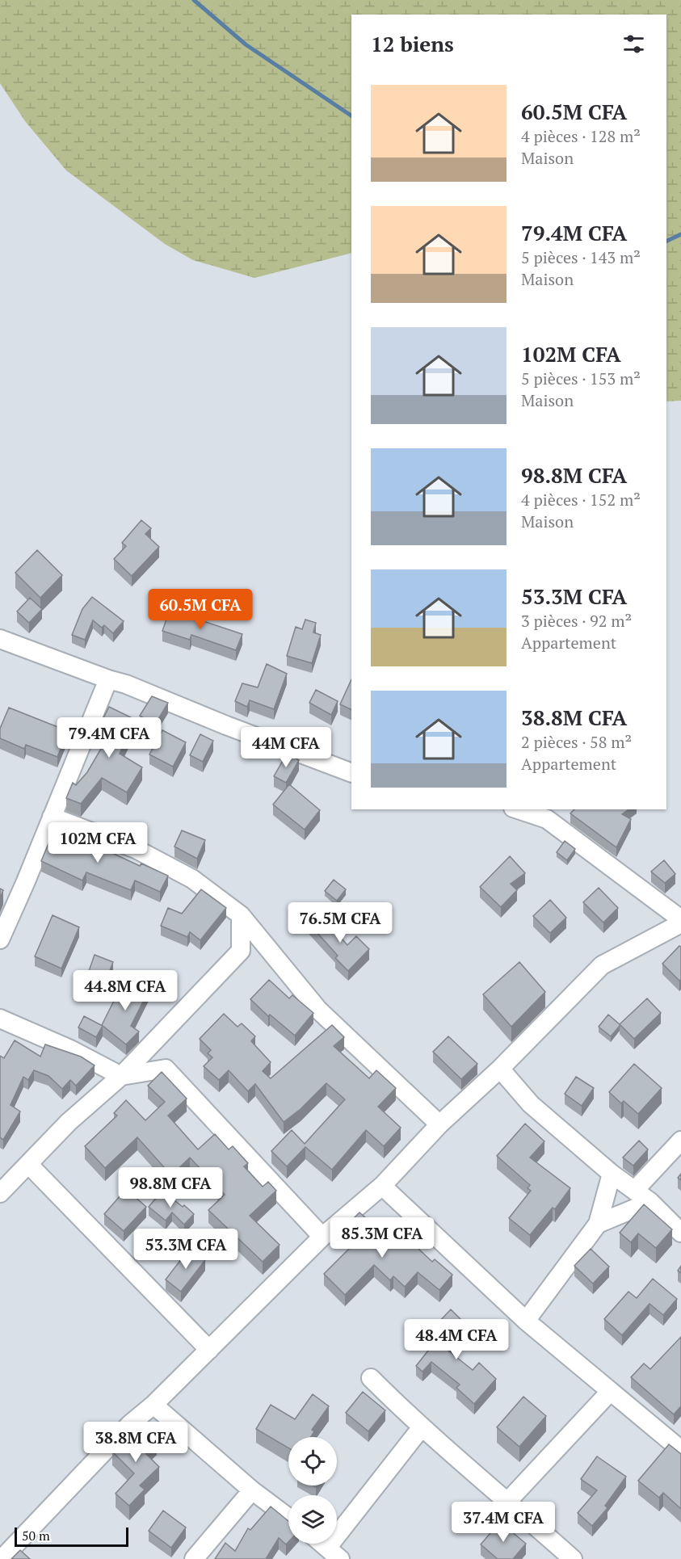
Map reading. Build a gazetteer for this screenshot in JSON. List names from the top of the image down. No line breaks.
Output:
{"scale_bar":"50 m","page":{"heading":"12 biens","list":[{"name":"60.5M CFA","note":"4 pièces · 128 m² · Maison"},{"name":"79.4M CFA","note":"5 pièces · 143 m² · Maison"},{"name":"102M CFA","note":"5 pièces · 153 m² · Maison"},{"name":"98.8M CFA","note":"4 pièces · 152 m² · Maison"},{"name":"53.3M CFA","note":"3 pièces · 92 m² · Appartement"},{"name":"38.8M CFA","note":"2 pièces · 58 m² · Appartement"}],"price":["60.5M CFA","79.4M CFA","44M CFA","102M CFA","76.5M CFA","44.8M CFA","98.8M CFA","85.3M CFA","53.3M CFA","48.4M CFA","38.8M CFA","37.4M CFA"],"scale":"50 m"}}
